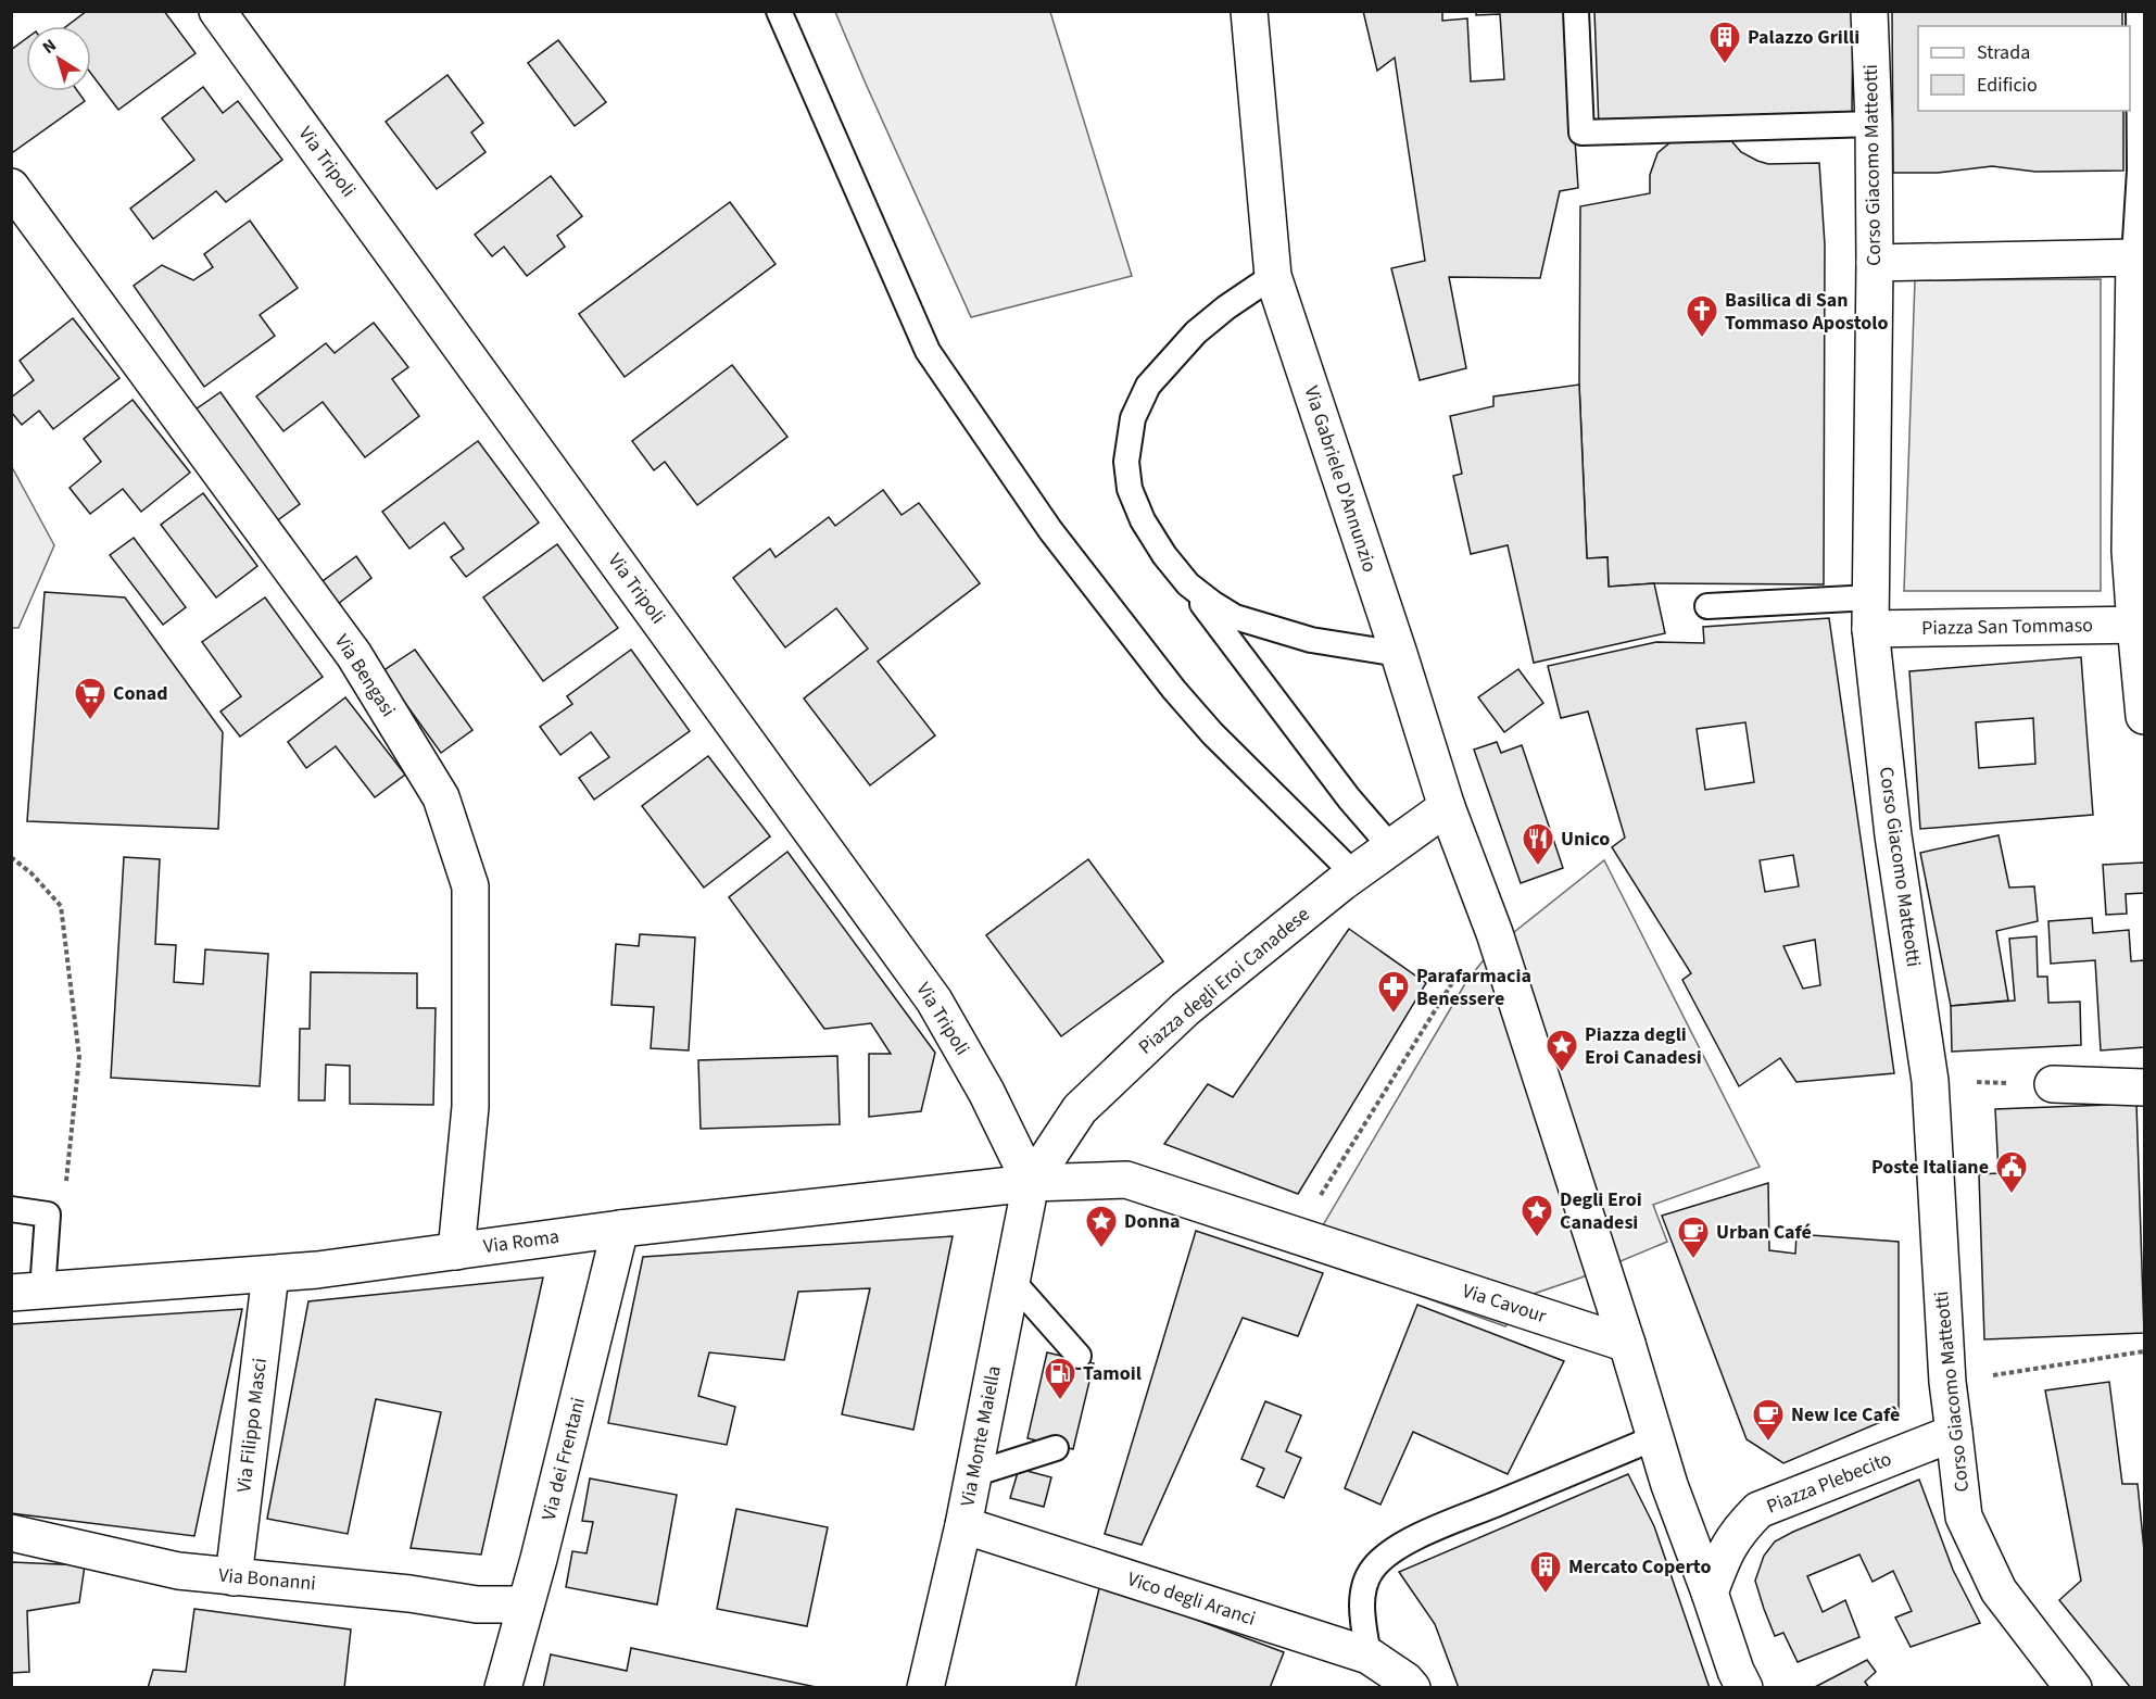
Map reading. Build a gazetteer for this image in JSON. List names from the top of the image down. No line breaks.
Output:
{"streets":{"street":["Via Tripoli","Corso Giacomo Matteotti","Via Gabriele D'Annunzio","Piazza San Tommaso","Via Bengasi","Piazza degli Eroi Canadese","Via Roma","Via Cavour","Via Filippo Masci","Via Monte Maiella","Via dei Frentani","Piazza Plebecito","Via Bonanni","Vico degli Aranci"]},"crossings":[["Via Tripoli","Piazza degli Eroi Canadese"],["Via Tripoli","Via Roma"],["Via Tripoli","Via Cavour"],["Via Tripoli","Via Monte Maiella"],["Corso Giacomo Matteotti","Piazza San Tommaso"],["Corso Giacomo Matteotti","Piazza Plebecito"],["Via Gabriele D'Annunzio","Piazza degli Eroi Canadese"],["Via Bengasi","Via Roma"],["Piazza degli Eroi Canadese","Via Roma"],["Piazza degli Eroi Canadese","Via Cavour"],["Piazza degli Eroi Canadese","Via Monte Maiella"],["Via Roma","Via Cavour"],["Via Roma","Via Filippo Masci"],["Via Roma","Via Monte Maiella"],["Via Roma","Via dei Frentani"],["Via Cavour","Via Monte Maiella"],["Via Filippo Masci","Via Bonanni"],["Via Monte Maiella","Vico degli Aranci"],["Via dei Frentani","Via Bonanni"]],"places":{"building":["Palazzo Grilli","Mercato Coperto"],"church":["Basilica di San Tommaso Apostolo"],"supermarket":["Conad"],"restaurant":["Unico"],"pharmacy":["Parafarmacia Benessere"],"place":["Piazza degli Eroi Canadesi","Degli Eroi Canadesi","Donna"],"public building":["Poste Italiane"],"cafe":["Urban Café","New Ice Cafè"],"fuel station":["Tamoil"]},"legend":["Strada","Edificio"],"north":"top left"}
